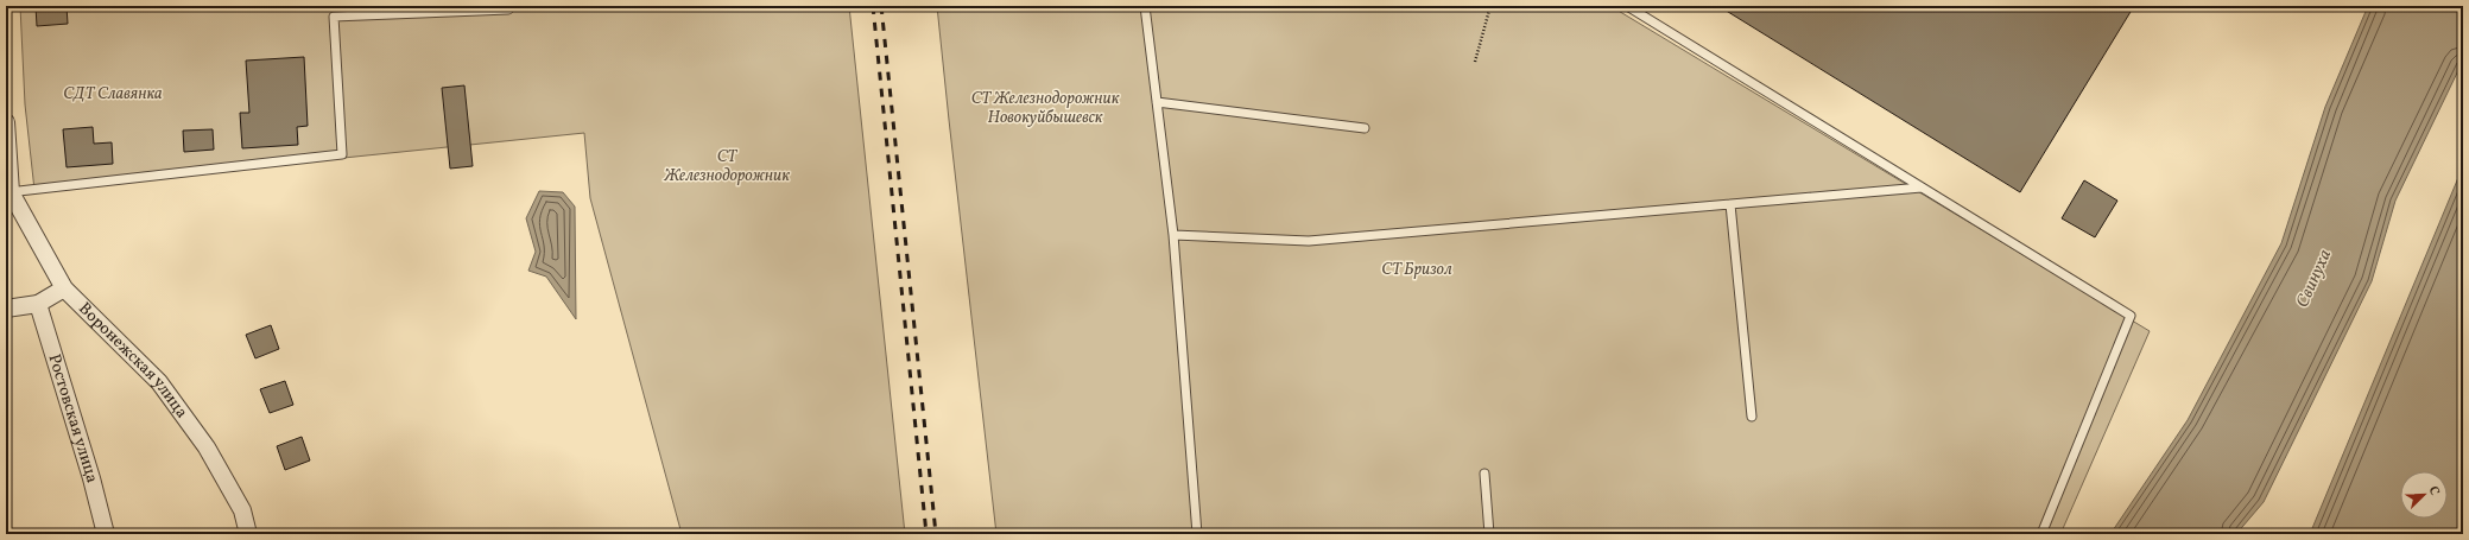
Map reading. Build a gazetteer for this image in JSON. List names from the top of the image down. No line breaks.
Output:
{"streets":{"street":["Воронежская улица","Ростовская улица"]},"water":["Свинуха"],"parks":["СДТ Славянка","СТ Железнодорожник Новокуйбышевск","СТ Железнодорожник","СТ Бризол"],"north":"top right"}
